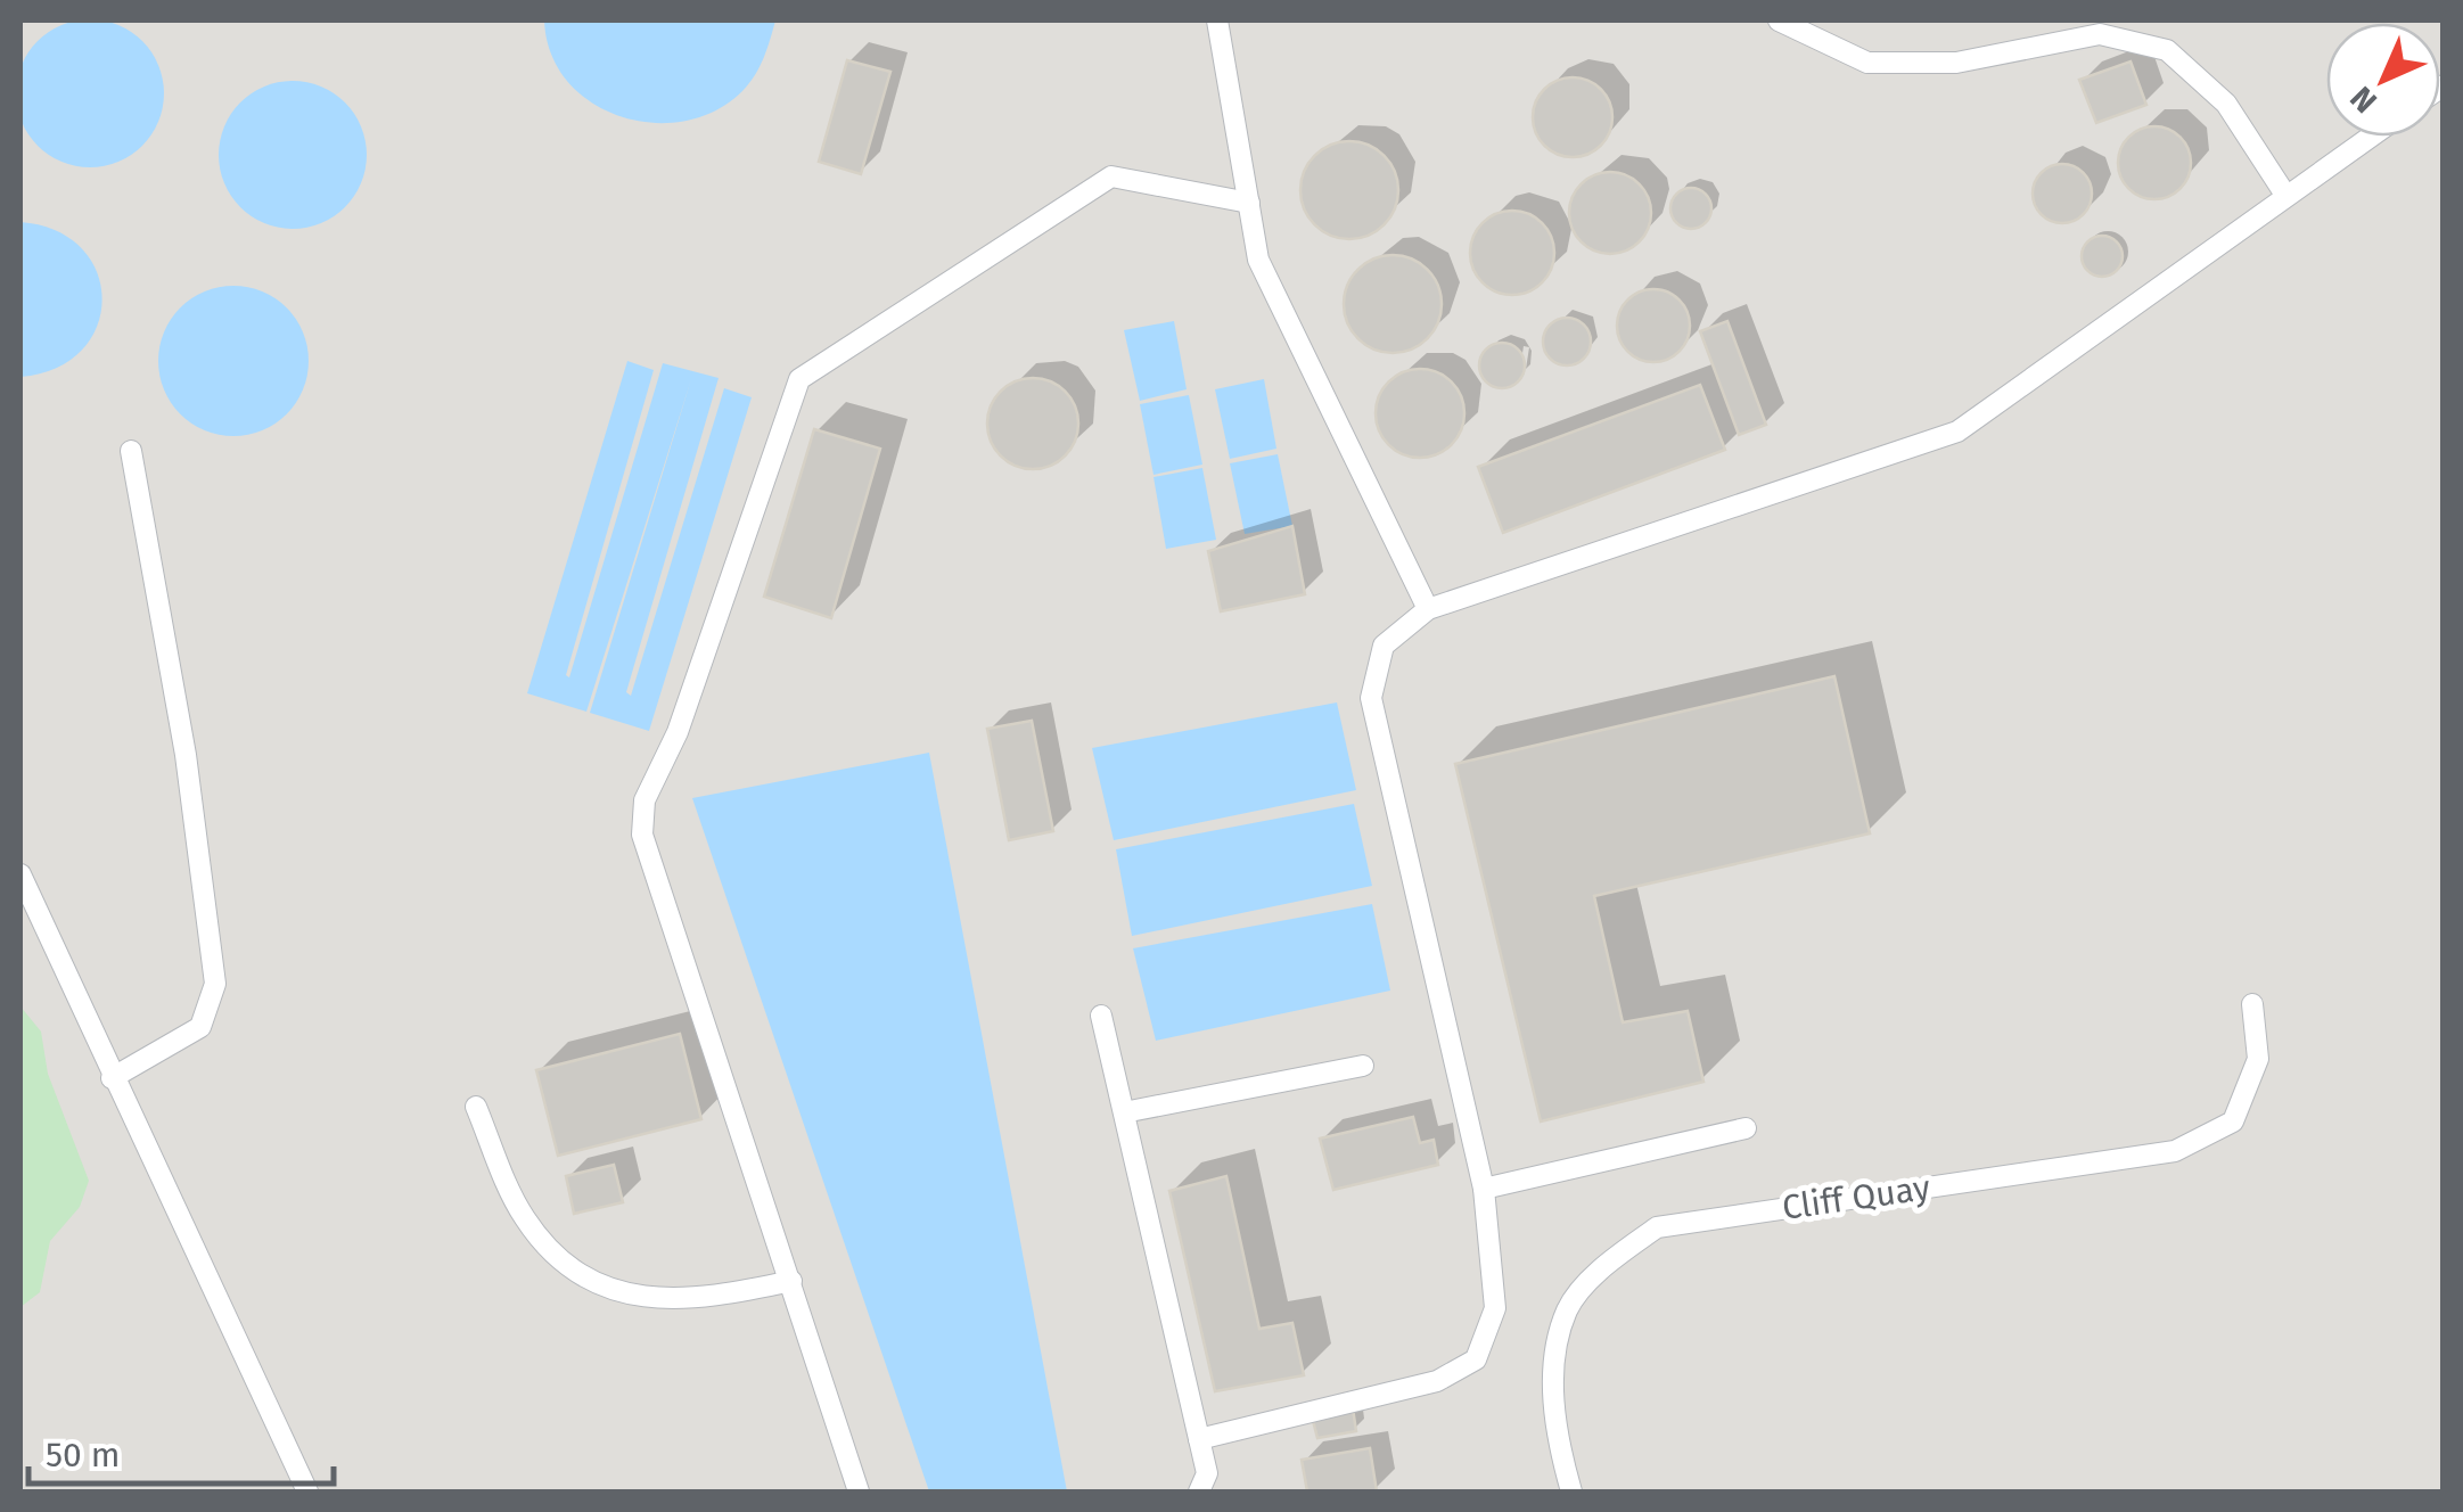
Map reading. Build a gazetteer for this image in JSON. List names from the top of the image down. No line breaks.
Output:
{"streets":{"lane":["Cliff Quay"]},"scale_bar":"50 m","north":"bottom left"}
